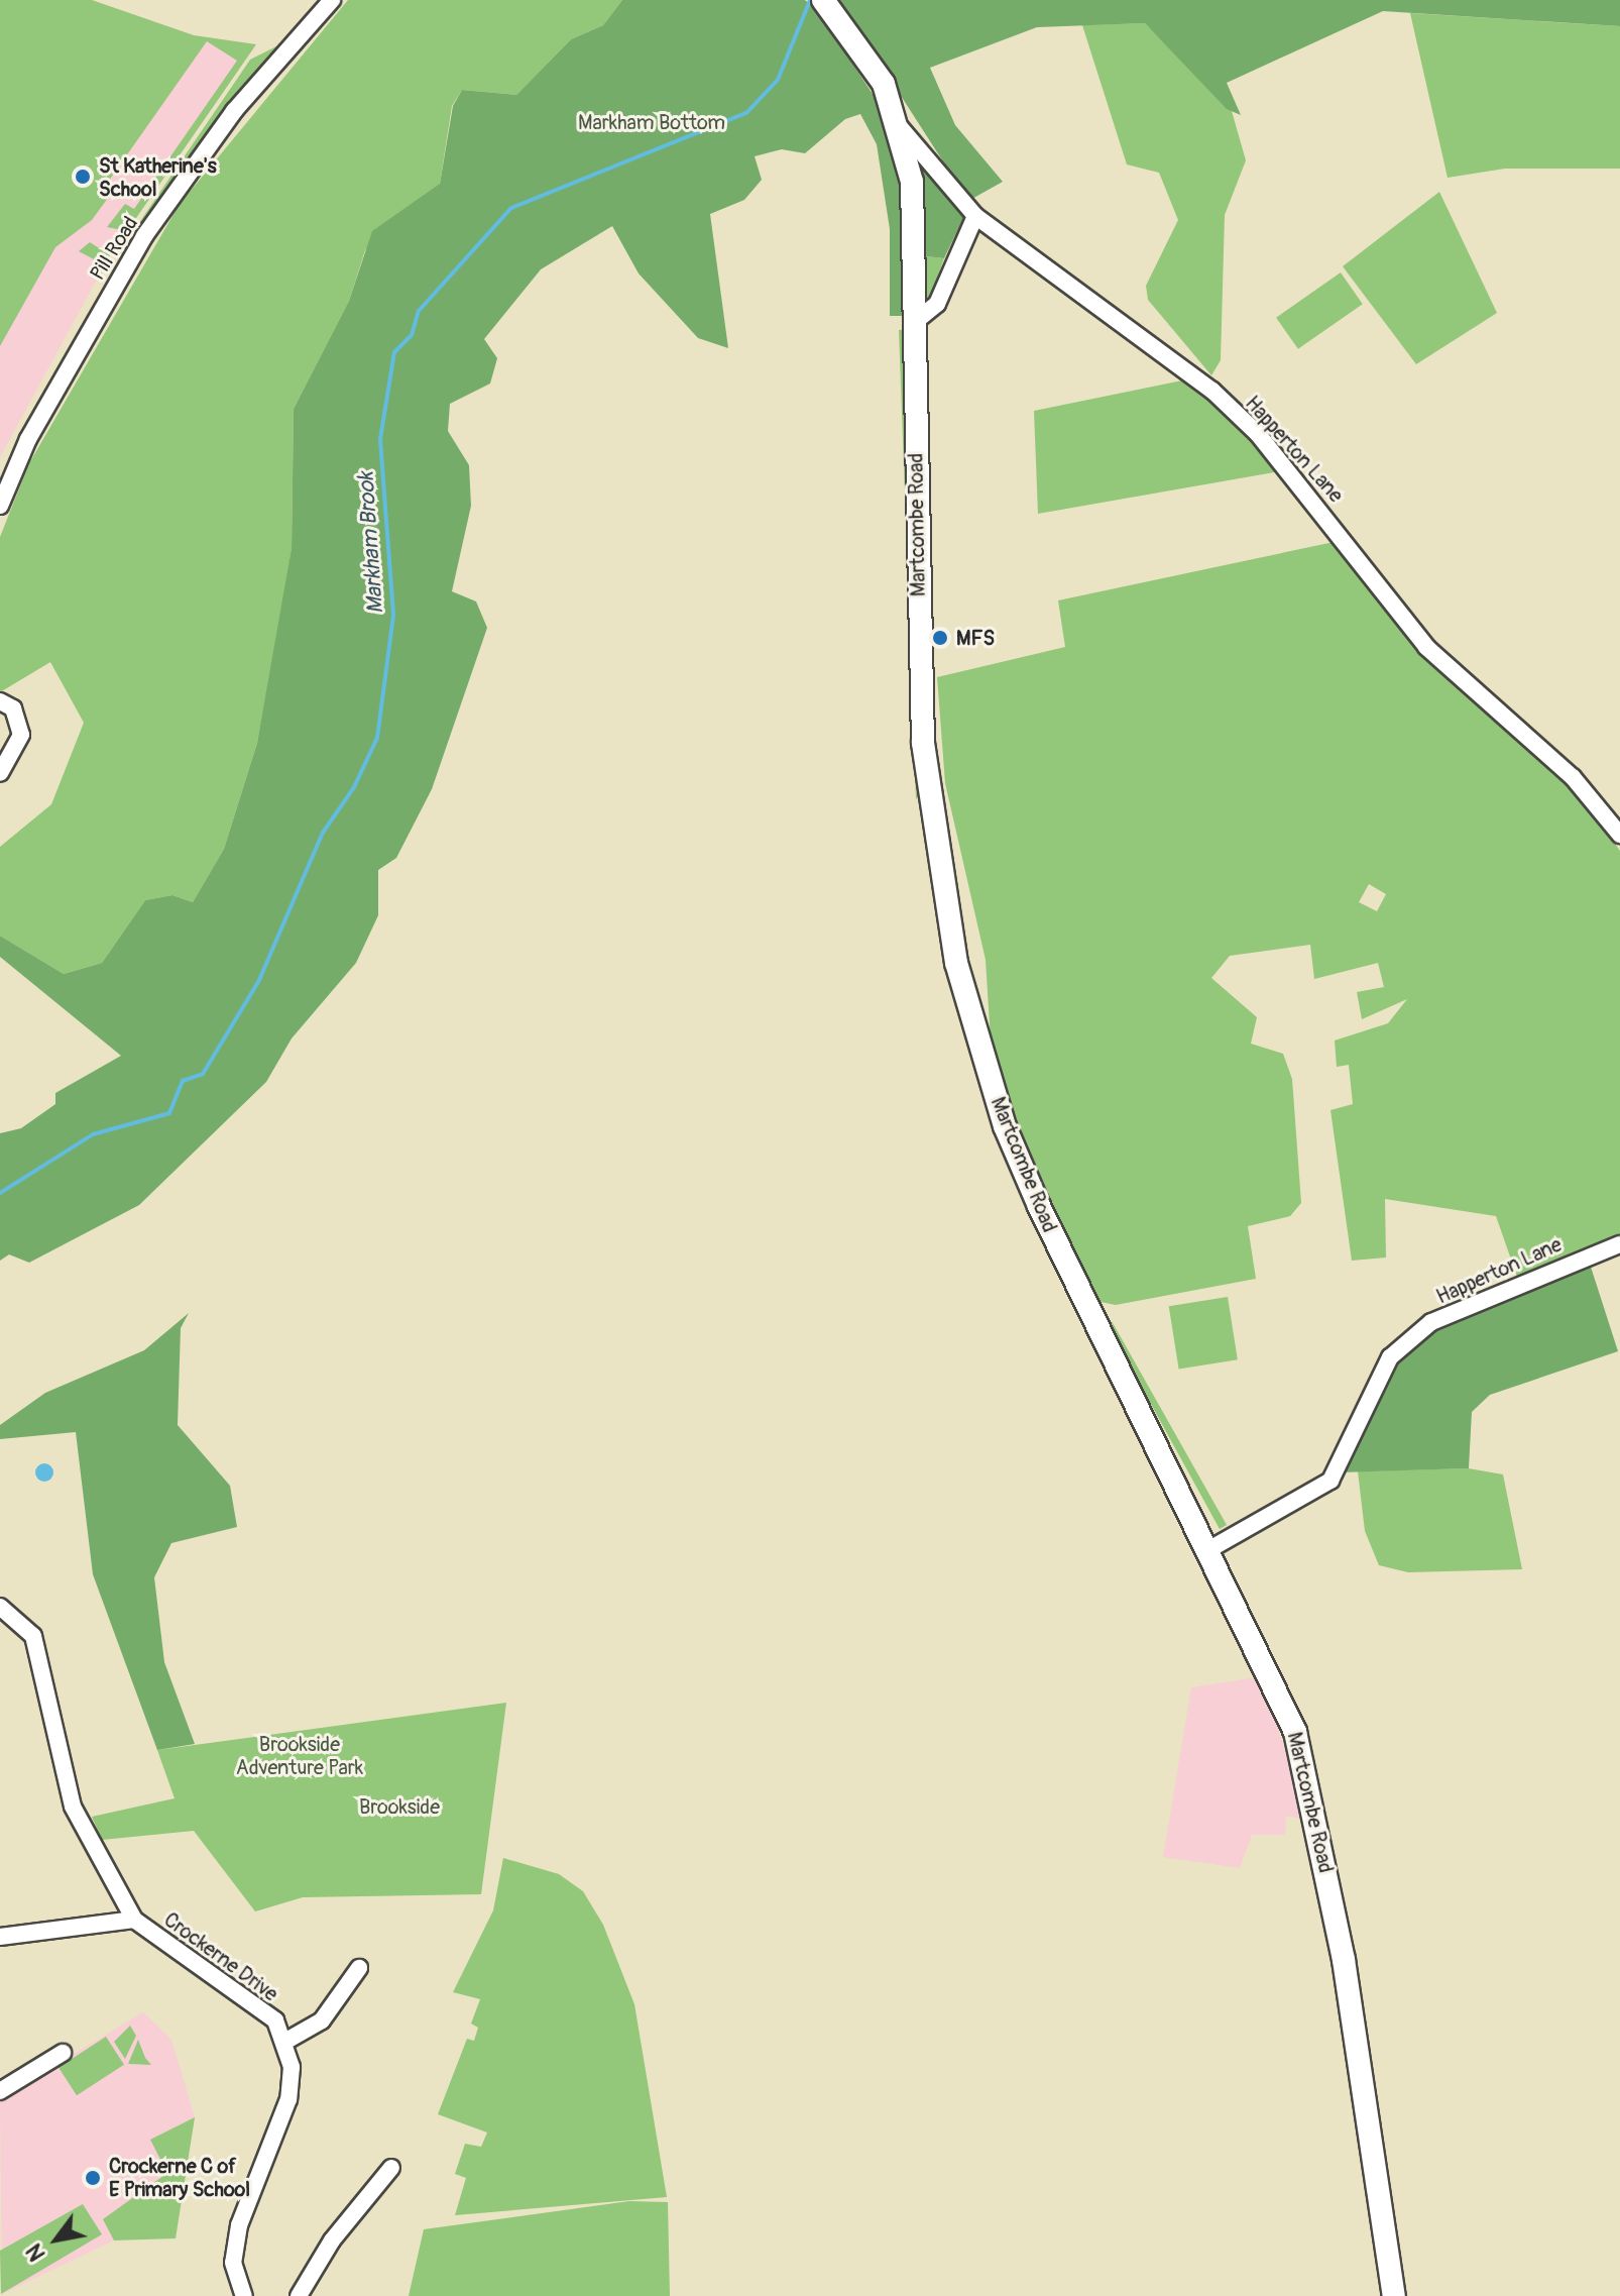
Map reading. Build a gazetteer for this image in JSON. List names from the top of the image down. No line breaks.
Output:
{"streets":{"main road":["Martcombe Road"],"street":["Pill Road","Happerton Lane","Crockerne Drive"]},"crossings":[["Happerton Lane","Martcombe Road"]],"water":["Markham Brook"],"parks":["Markham Bottom","Brookside Adventure Park","Brookside"],"places":["St Katherine's School","MFS","Crockerne C of E Primary School"],"north":"bottom left"}
